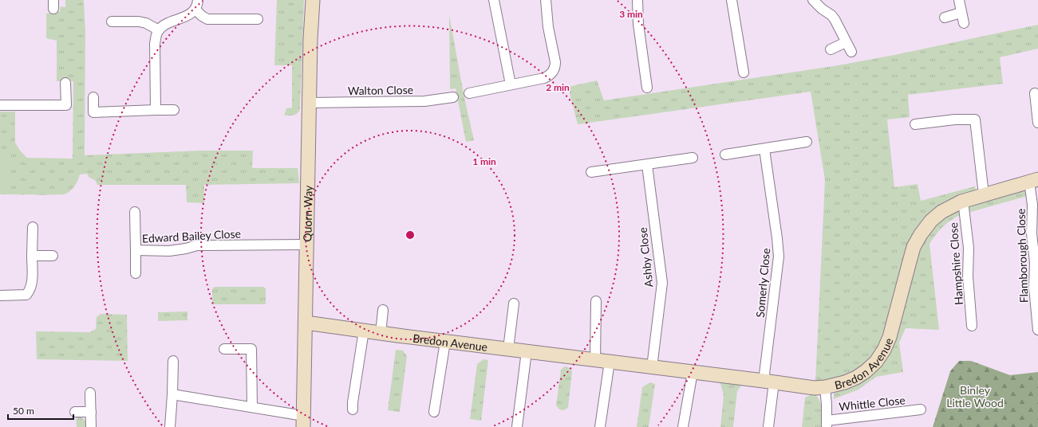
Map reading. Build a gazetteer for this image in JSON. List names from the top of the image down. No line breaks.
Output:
{"streets":{"street":["Walton Close","Quorn Way","Edward Bailey Close","Flamborough Close","Ashby Close","Hampshire Close","Somerly Close","Bredon Avenue","Whittle Close"]},"crossings":[["Walton Close","Quorn Way"],["Quorn Way","Edward Bailey Close"],["Quorn Way","Bredon Avenue"],["Flamborough Close","Bredon Avenue"],["Ashby Close","Bredon Avenue"],["Hampshire Close","Bredon Avenue"],["Somerly Close","Bredon Avenue"]],"parks":["Binley Little Wood"],"scale_bar":"50 m","rings":["3 min","2 min","1 min"]}
